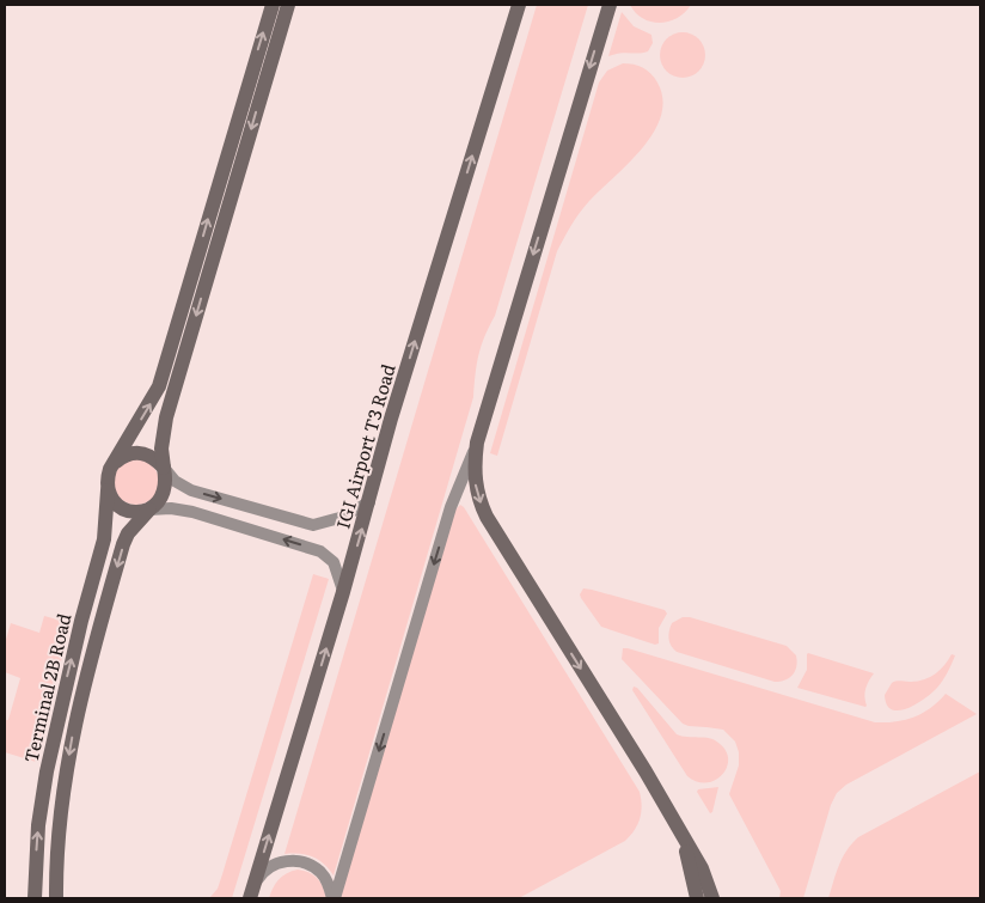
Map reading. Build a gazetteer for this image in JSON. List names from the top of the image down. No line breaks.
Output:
{"streets":{"main road":["IGI Airport T3 Road","Terminal 2B Road"]}}
